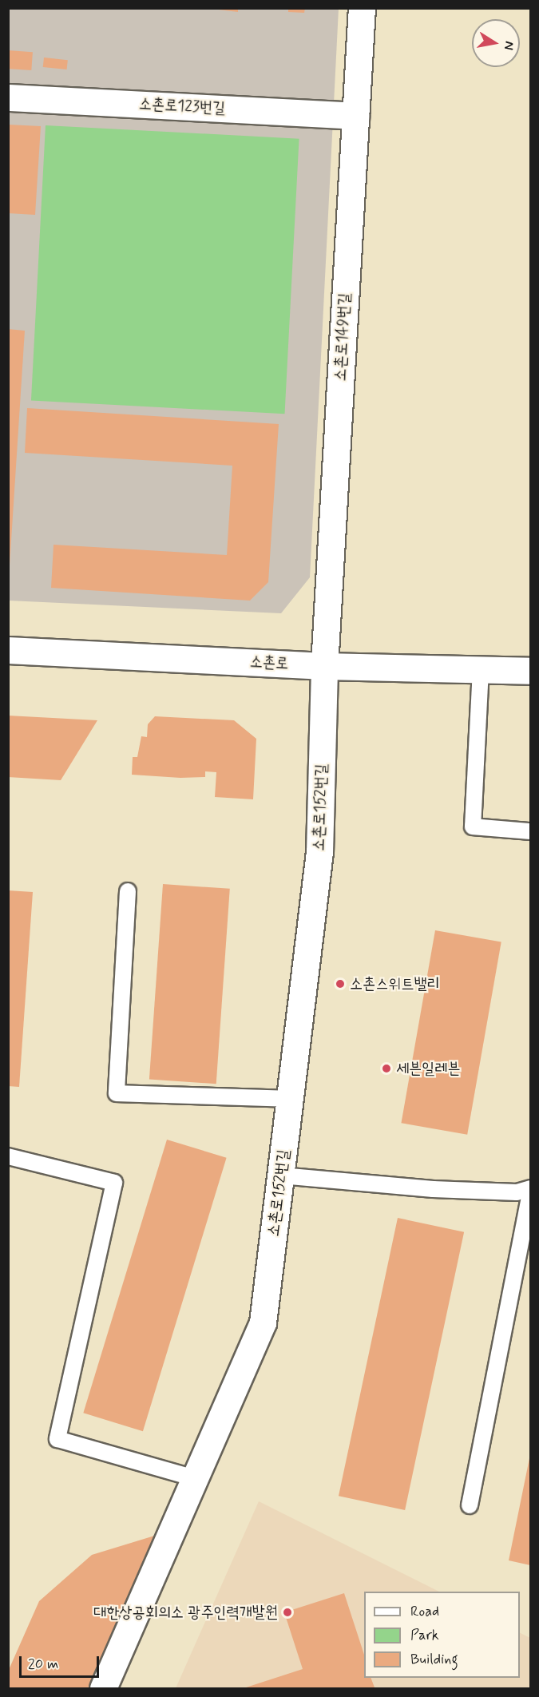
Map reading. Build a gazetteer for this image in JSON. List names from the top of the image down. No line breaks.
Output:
{"streets":{"street":["소촌로123번길","소촌로149번길","소촌로","소촌로152번길"]},"crossings":[["소촌로123번길","소촌로149번길"],["소촌로149번길","소촌로"],["소촌로149번길","소촌로152번길"],["소촌로","소촌로152번길"]],"places":["소촌스위트밸리","세븐일레븐","대한상공회의소 광주인력개발원"],"legend":["Road","Park","Building"],"scale_bar":"20 m","north":"right"}
